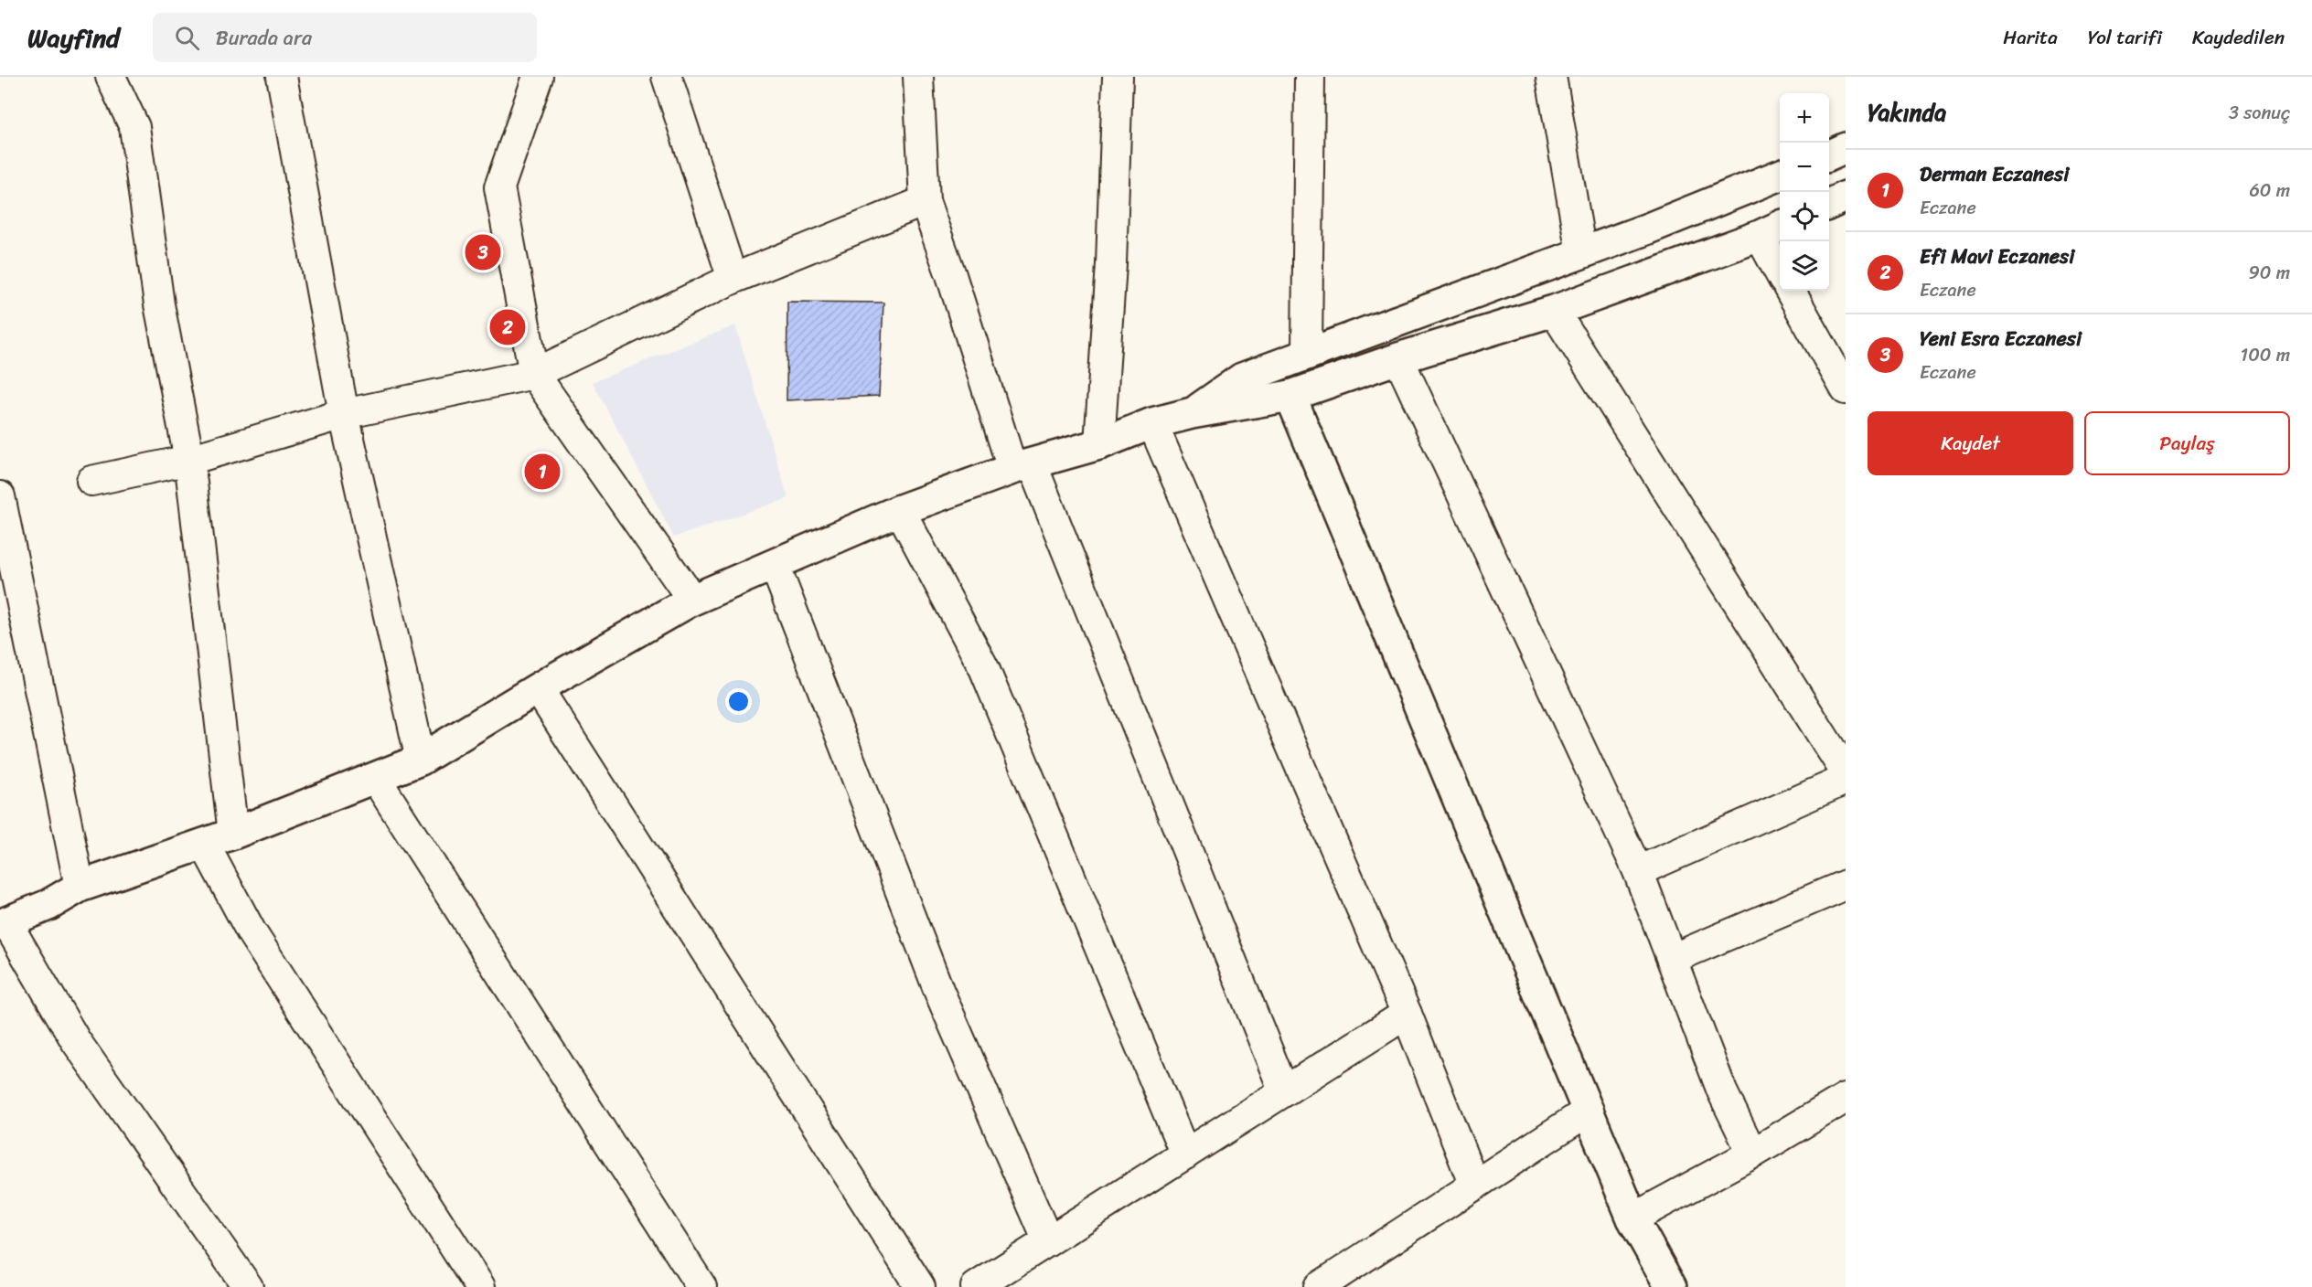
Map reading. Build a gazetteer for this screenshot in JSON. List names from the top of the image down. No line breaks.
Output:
{"page":{"header":"Wayfind","search":"Burada ara","nav":["Harita","Yol tarifi","Kaydedilen"],"heading":["Yakında","3 sonuç"],"map_buttons":["+","−"],"list":[{"mark":"1","name":"Derman Eczanesi","note":"Eczane","value":"60 m"},{"mark":"2","name":"Efi Mavi Eczanesi","note":"Eczane","value":"90 m"},{"mark":"3","name":"Yeni Esra Eczanesi","note":"Eczane","value":"100 m"}],"pins":["3","2","1"],"buttons":["Kaydet","Paylaş"]}}
